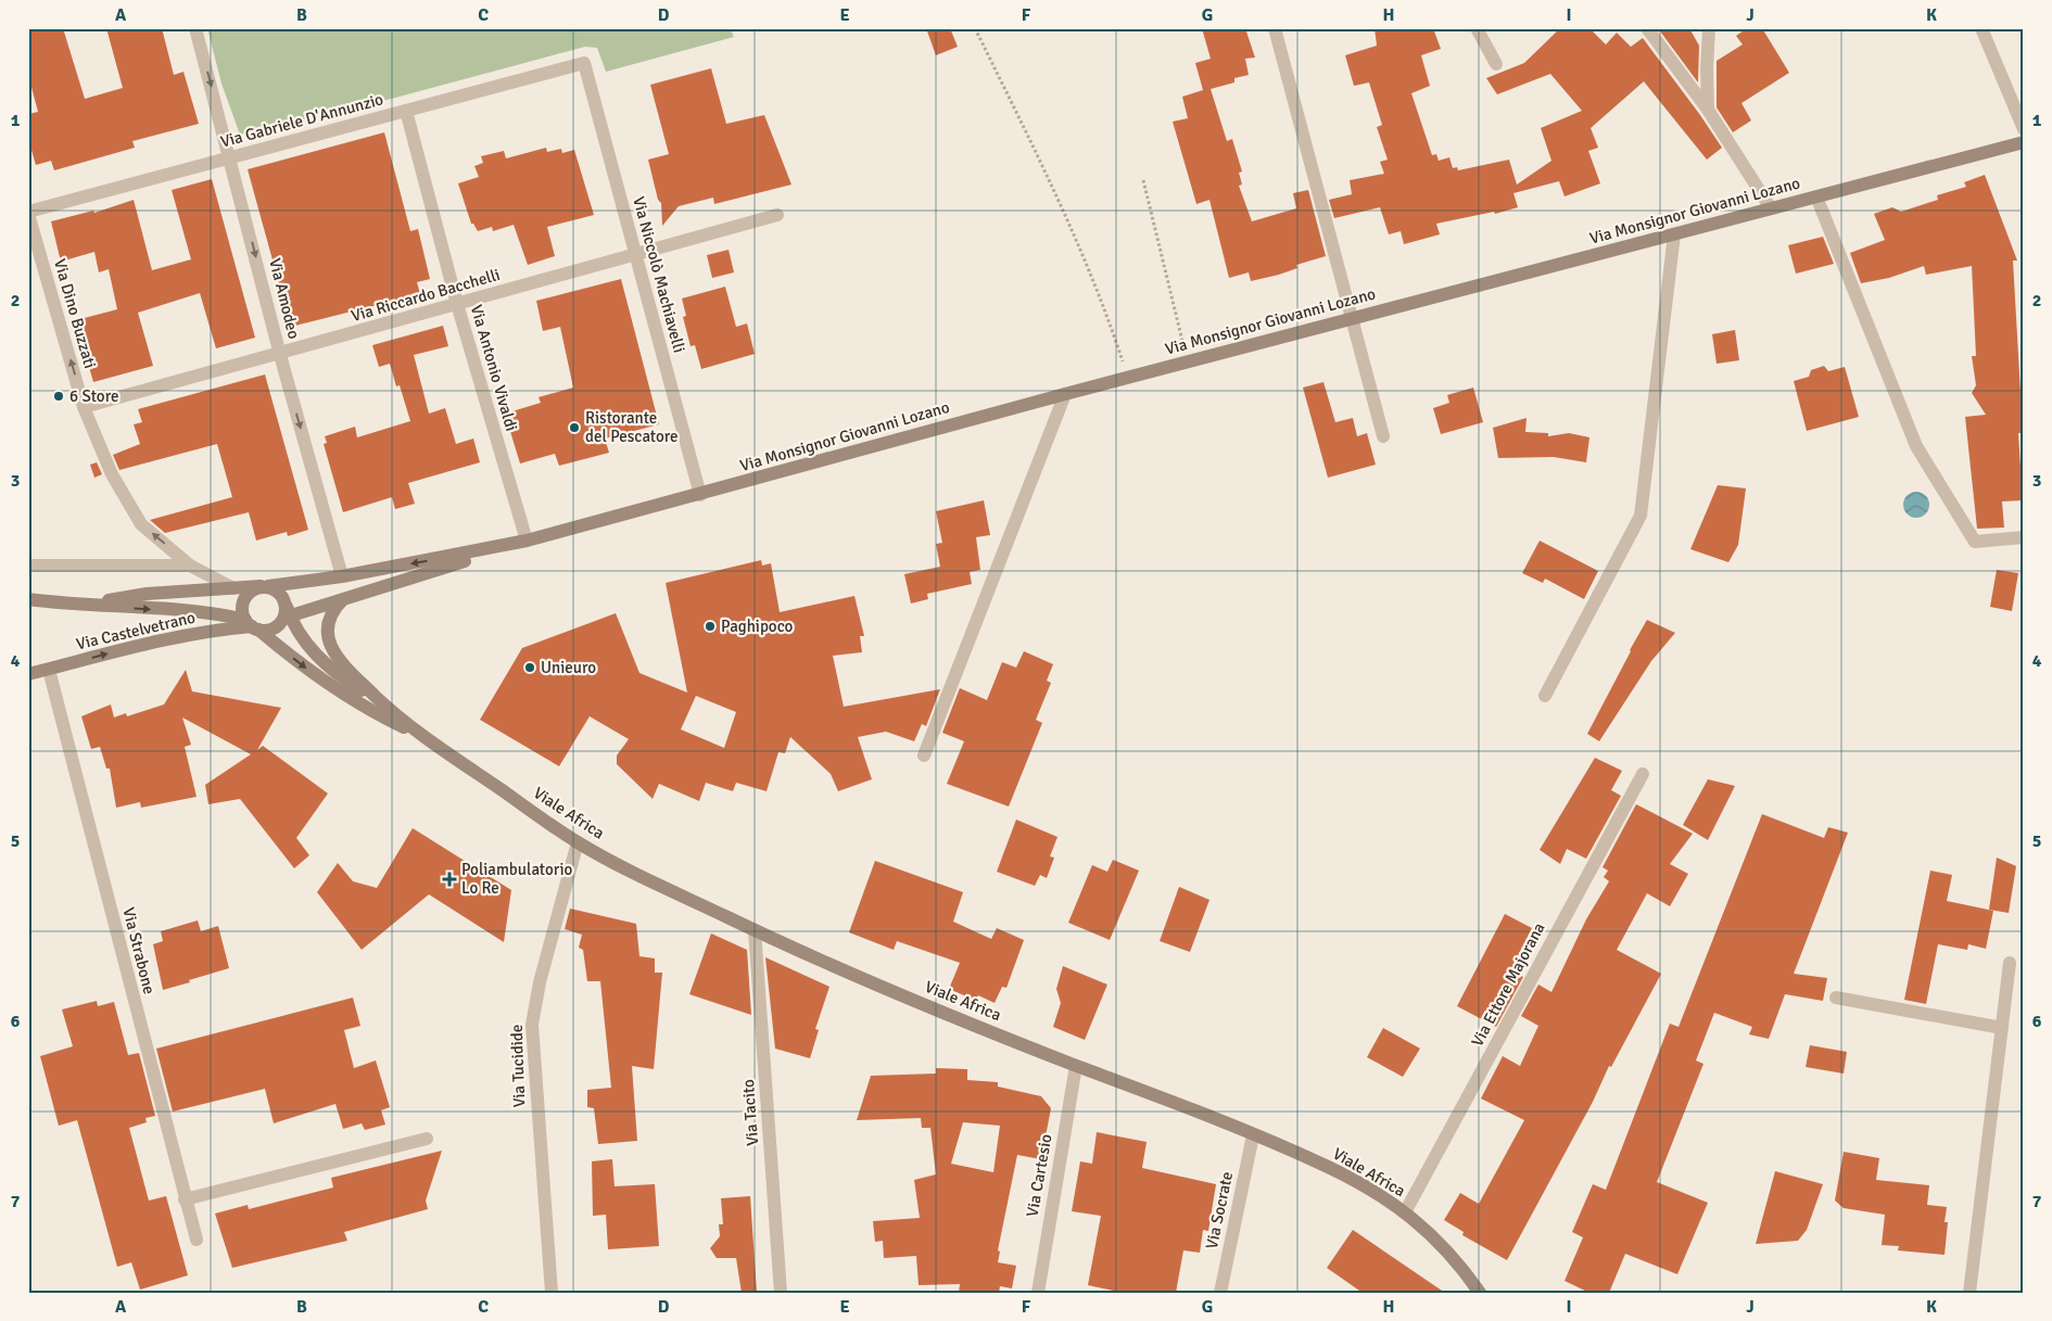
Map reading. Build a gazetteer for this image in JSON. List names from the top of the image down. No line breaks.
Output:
{"streets":{"main road":["Via Monsignor Giovanni Lozano","Via Castelvetrano","Viale Africa"],"street":["Via Gabriele D'Annunzio","Via Niccolò Machiavelli","Via Riccardo Bacchelli","Via Amodeo","Via Dino Buzzati","Via Antonio Vivaldi","Via Strabone","Via Ettore Majorana","Via Tucidide","Via Tacito","Via Cartesio","Via Socrate"]},"crossings":[["Via Gabriele D'Annunzio","Via Niccolò Machiavelli"],["Via Gabriele D'Annunzio","Via Amodeo"],["Via Gabriele D'Annunzio","Via Dino Buzzati"],["Via Gabriele D'Annunzio","Via Antonio Vivaldi"],["Via Monsignor Giovanni Lozano","Via Niccolò Machiavelli"],["Via Monsignor Giovanni Lozano","Via Antonio Vivaldi"],["Via Niccolò Machiavelli","Via Riccardo Bacchelli"],["Via Riccardo Bacchelli","Via Amodeo"],["Via Riccardo Bacchelli","Via Dino Buzzati"],["Via Riccardo Bacchelli","Via Antonio Vivaldi"],["Via Castelvetrano","Via Strabone"],["Viale Africa","Via Ettore Majorana"],["Viale Africa","Via Tucidide"],["Viale Africa","Via Tacito"],["Viale Africa","Via Cartesio"],["Viale Africa","Via Socrate"]],"one_way":["Via Amodeo","Via Dino Buzzati"],"places":{"other":["6 Store","Ristorante del Pescatore","Paghipoco","Unieuro"],"health":["Poliambulatorio Lo Re"]},"grid":{"columns":["A","B","C","D","E","F","G","H","I","J","K"],"rows":["1","2","3","4","5","6","7"]}}
